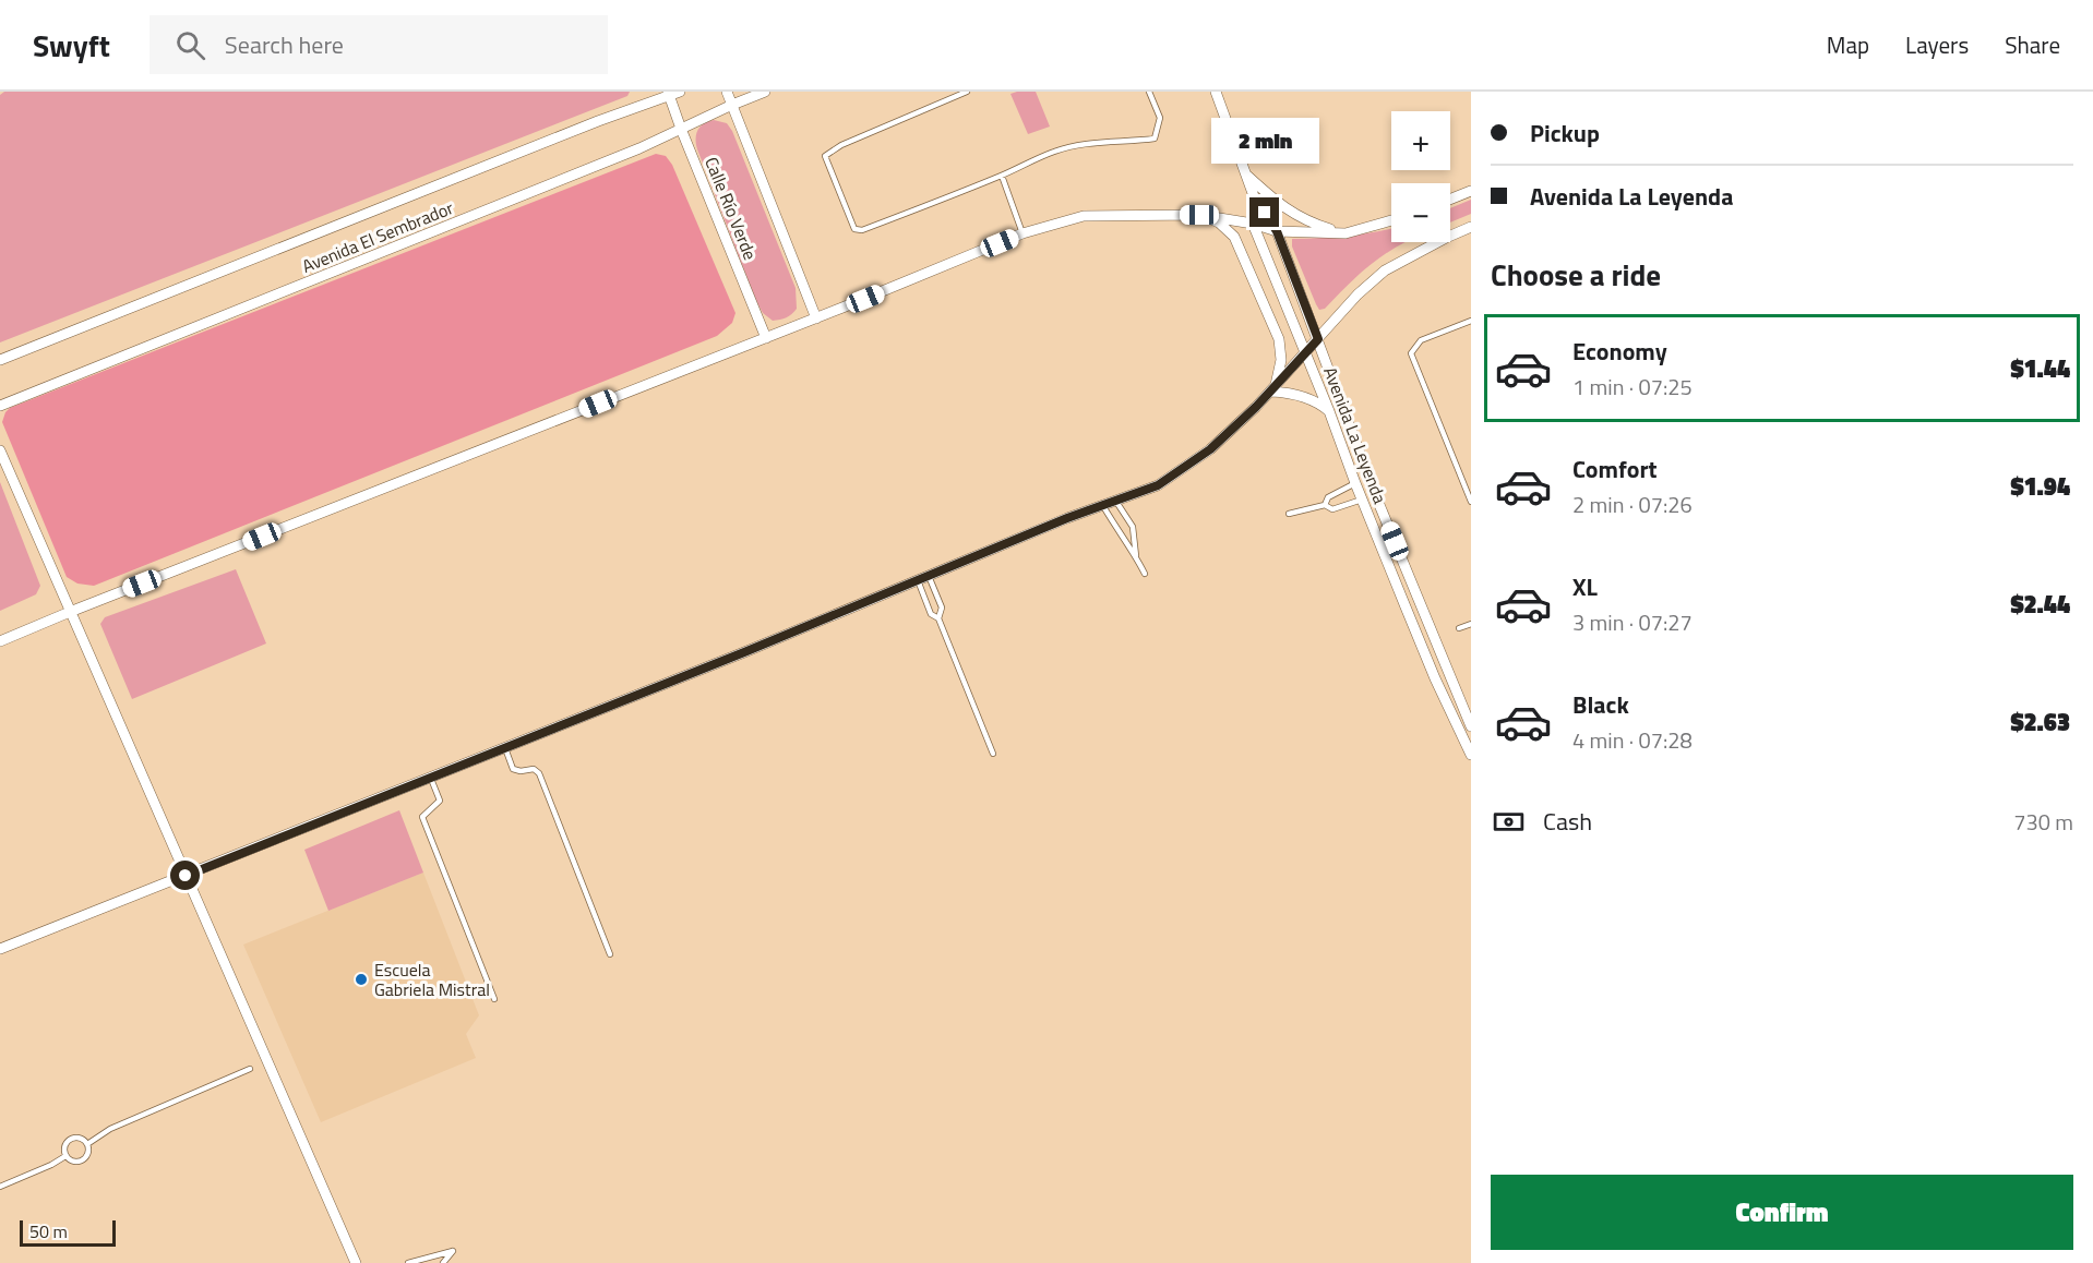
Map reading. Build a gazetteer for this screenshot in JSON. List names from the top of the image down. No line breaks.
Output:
{"streets":{"street":["Calle Río Verde","Avenida El Sembrador","Avenida La Leyenda"]},"crossings":[["Calle Río Verde","Avenida El Sembrador"]],"places":["Escuela Gabriela Mistral"],"scale_bar":"50 m","page":{"header":"Swyft","search":"Search here","nav":["Map","Layers","Share"],"banner":["Pickup","Avenida La Leyenda"],"map_buttons":["+","−"],"bubble":"2 min","heading":"Choose a ride","list":[{"name":"Economy","note":"1 min · 07:25","value":"$1.44"},{"name":"Comfort","note":"2 min · 07:26","value":"$1.94"},{"name":"XL","note":"3 min · 07:27","value":"$2.44"},{"name":"Black","note":"4 min · 07:28","value":"$2.63"}],"pay":["Cash","730 m"],"buttons":"Confirm","scale":"50 m"}}
